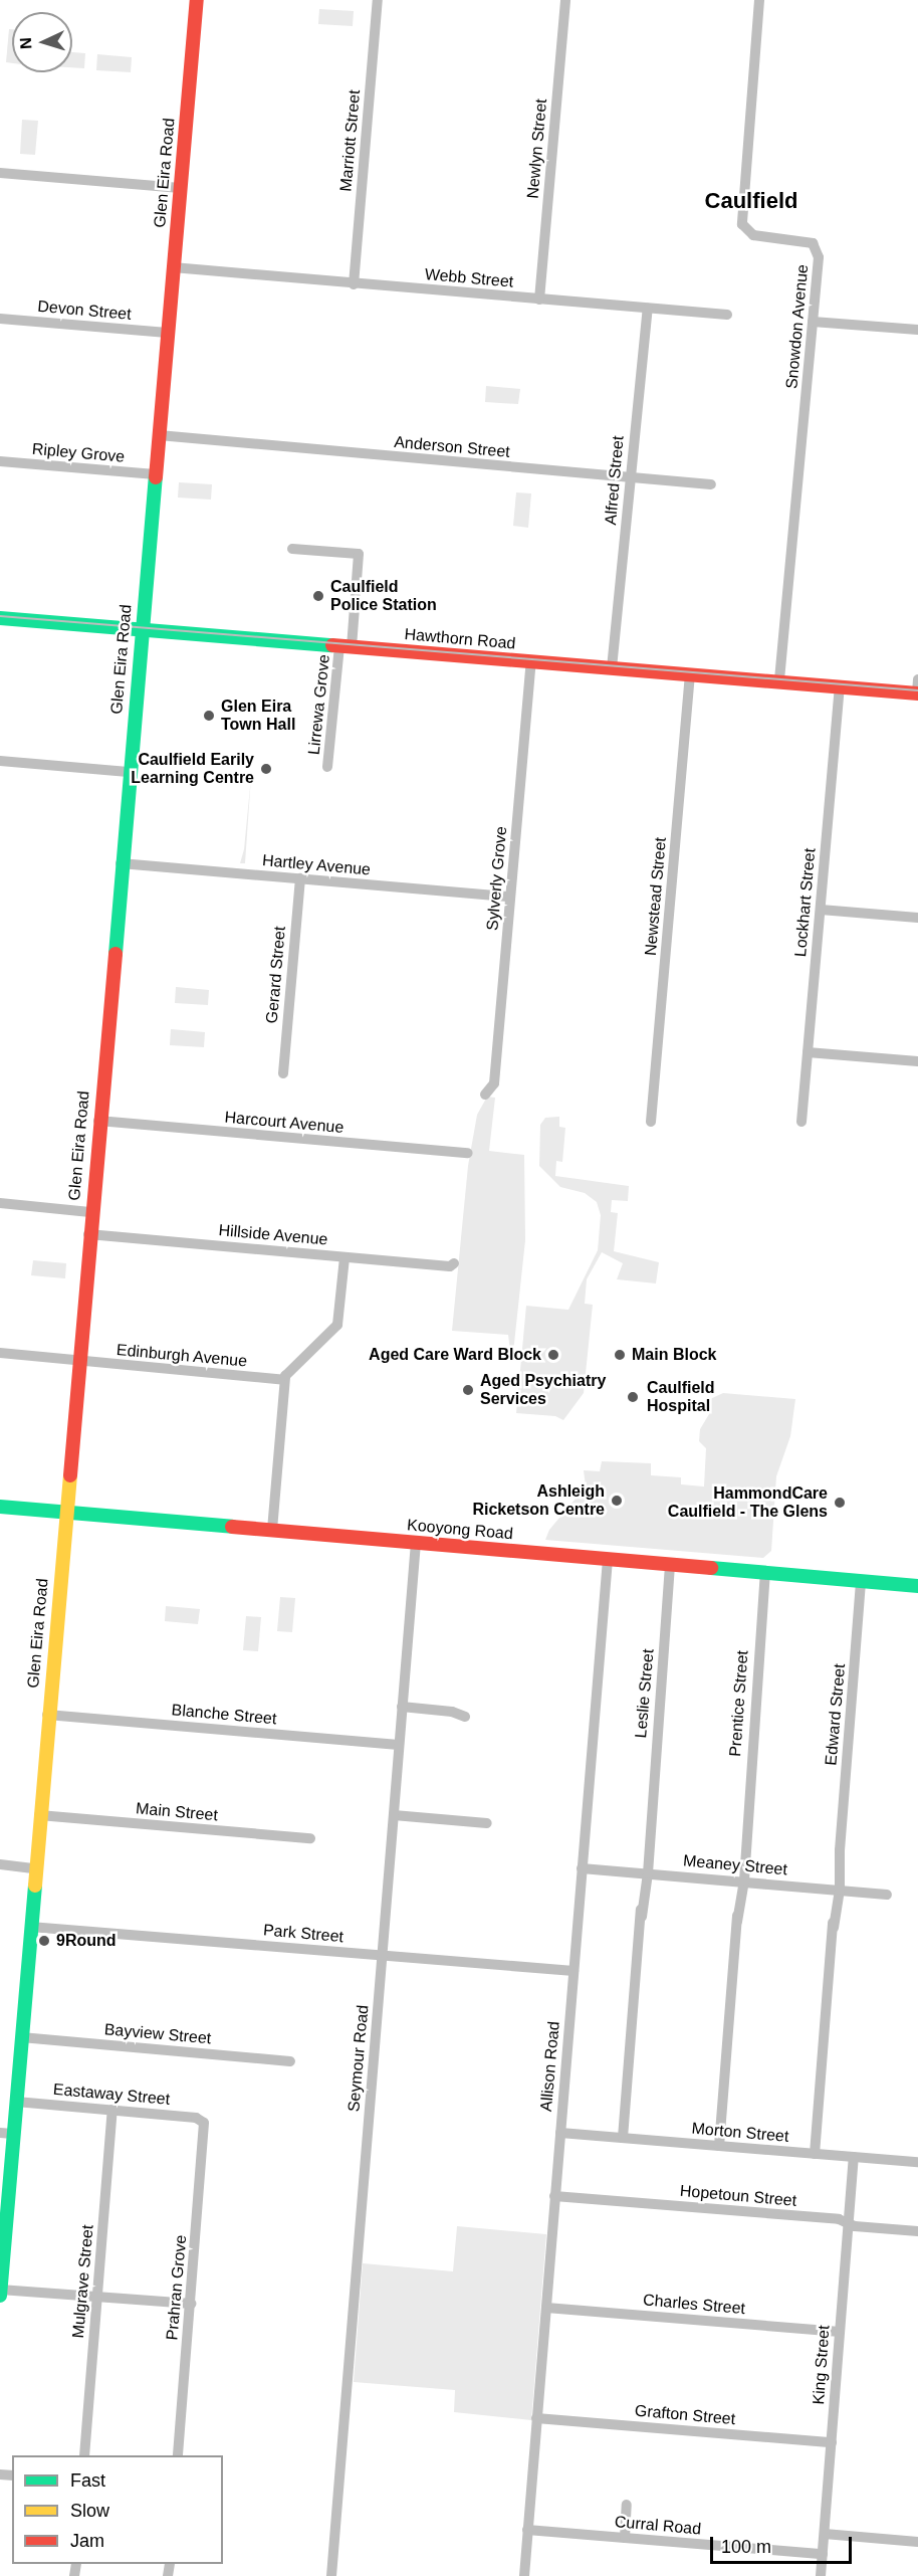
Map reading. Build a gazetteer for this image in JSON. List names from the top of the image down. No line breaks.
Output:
{"streets":{"main road":["Glen Eira Road","Hawthorn Road","Kooyong Road"],"street":["Marriott Street","Newlyn Street","Webb Street","Devon Street","Snowdon Avenue","Anderson Street","Ripley Grove","Alfred Street","Lirrewa Grove","Hartley Avenue","Sylverly Grove","Newstead Street","Lockhart Street","Gerard Street","Harcourt Avenue","Hillside Avenue","Edinburgh Avenue","Leslie Street","Prentice Street","Blanche Street","Edward Street","Main Street","Meaney Street","Park Street","Bayview Street","Seymour Road","Allison Road","Eastaway Street","Morton Street","Hopetoun Street","Mulgrave Street","Prahran Grove","Charles Street","King Street","Grafton Street","Curral Road"]},"crossings":[["Marriott Street","Webb Street"],["Newlyn Street","Webb Street"],["Glen Eira Road","Webb Street"],["Glen Eira Road","Devon Street"],["Glen Eira Road","Anderson Street"],["Glen Eira Road","Ripley Grove"],["Glen Eira Road","Hawthorn Road"],["Glen Eira Road","Hartley Avenue"],["Glen Eira Road","Harcourt Avenue"],["Glen Eira Road","Hillside Avenue"],["Glen Eira Road","Edinburgh Avenue"],["Glen Eira Road","Kooyong Road"],["Glen Eira Road","Blanche Street"],["Glen Eira Road","Main Street"],["Glen Eira Road","Park Street"],["Glen Eira Road","Bayview Street"],["Glen Eira Road","Eastaway Street"],["Webb Street","Alfred Street"],["Snowdon Avenue","Hawthorn Road"],["Anderson Street","Alfred Street"],["Alfred Street","Hawthorn Road"],["Hawthorn Road","Lirrewa Grove"],["Hawthorn Road","Sylverly Grove"],["Hawthorn Road","Newstead Street"],["Hawthorn Road","Lockhart Street"],["Hartley Avenue","Sylverly Grove"],["Hartley Avenue","Gerard Street"],["Kooyong Road","Leslie Street"],["Kooyong Road","Prentice Street"],["Kooyong Road","Edward Street"],["Kooyong Road","Seymour Road"],["Kooyong Road","Allison Road"],["Leslie Street","Meaney Street"],["Leslie Street","Morton Street"],["Prentice Street","Meaney Street"],["Prentice Street","Morton Street"],["Blanche Street","Seymour Road"],["Edward Street","Meaney Street"],["Edward Street","Morton Street"],["Meaney Street","Allison Road"],["Park Street","Seymour Road"],["Park Street","Allison Road"],["Allison Road","Morton Street"],["Allison Road","Hopetoun Street"],["Allison Road","Charles Street"],["Allison Road","Grafton Street"],["Allison Road","Curral Road"],["Eastaway Street","Mulgrave Street"],["Eastaway Street","Prahran Grove"],["Morton Street","King Street"],["Hopetoun Street","King Street"],["Charles Street","King Street"],["King Street","Grafton Street"],["King Street","Curral Road"]],"districts":["Caulfield"],"places":["Caulfield Police Station","Glen Eira Town Hall","Caulfield Earily Learning Centre","Aged Care Ward Block","Main Block","Aged Psychiatry Services","Caulfield Hospital","Ashleigh Ricketson Centre","HammondCare Caulfield - The Glens","9Round"],"legend":["Fast","Slow","Jam"],"scale_bar":"100 m","north":"left"}
